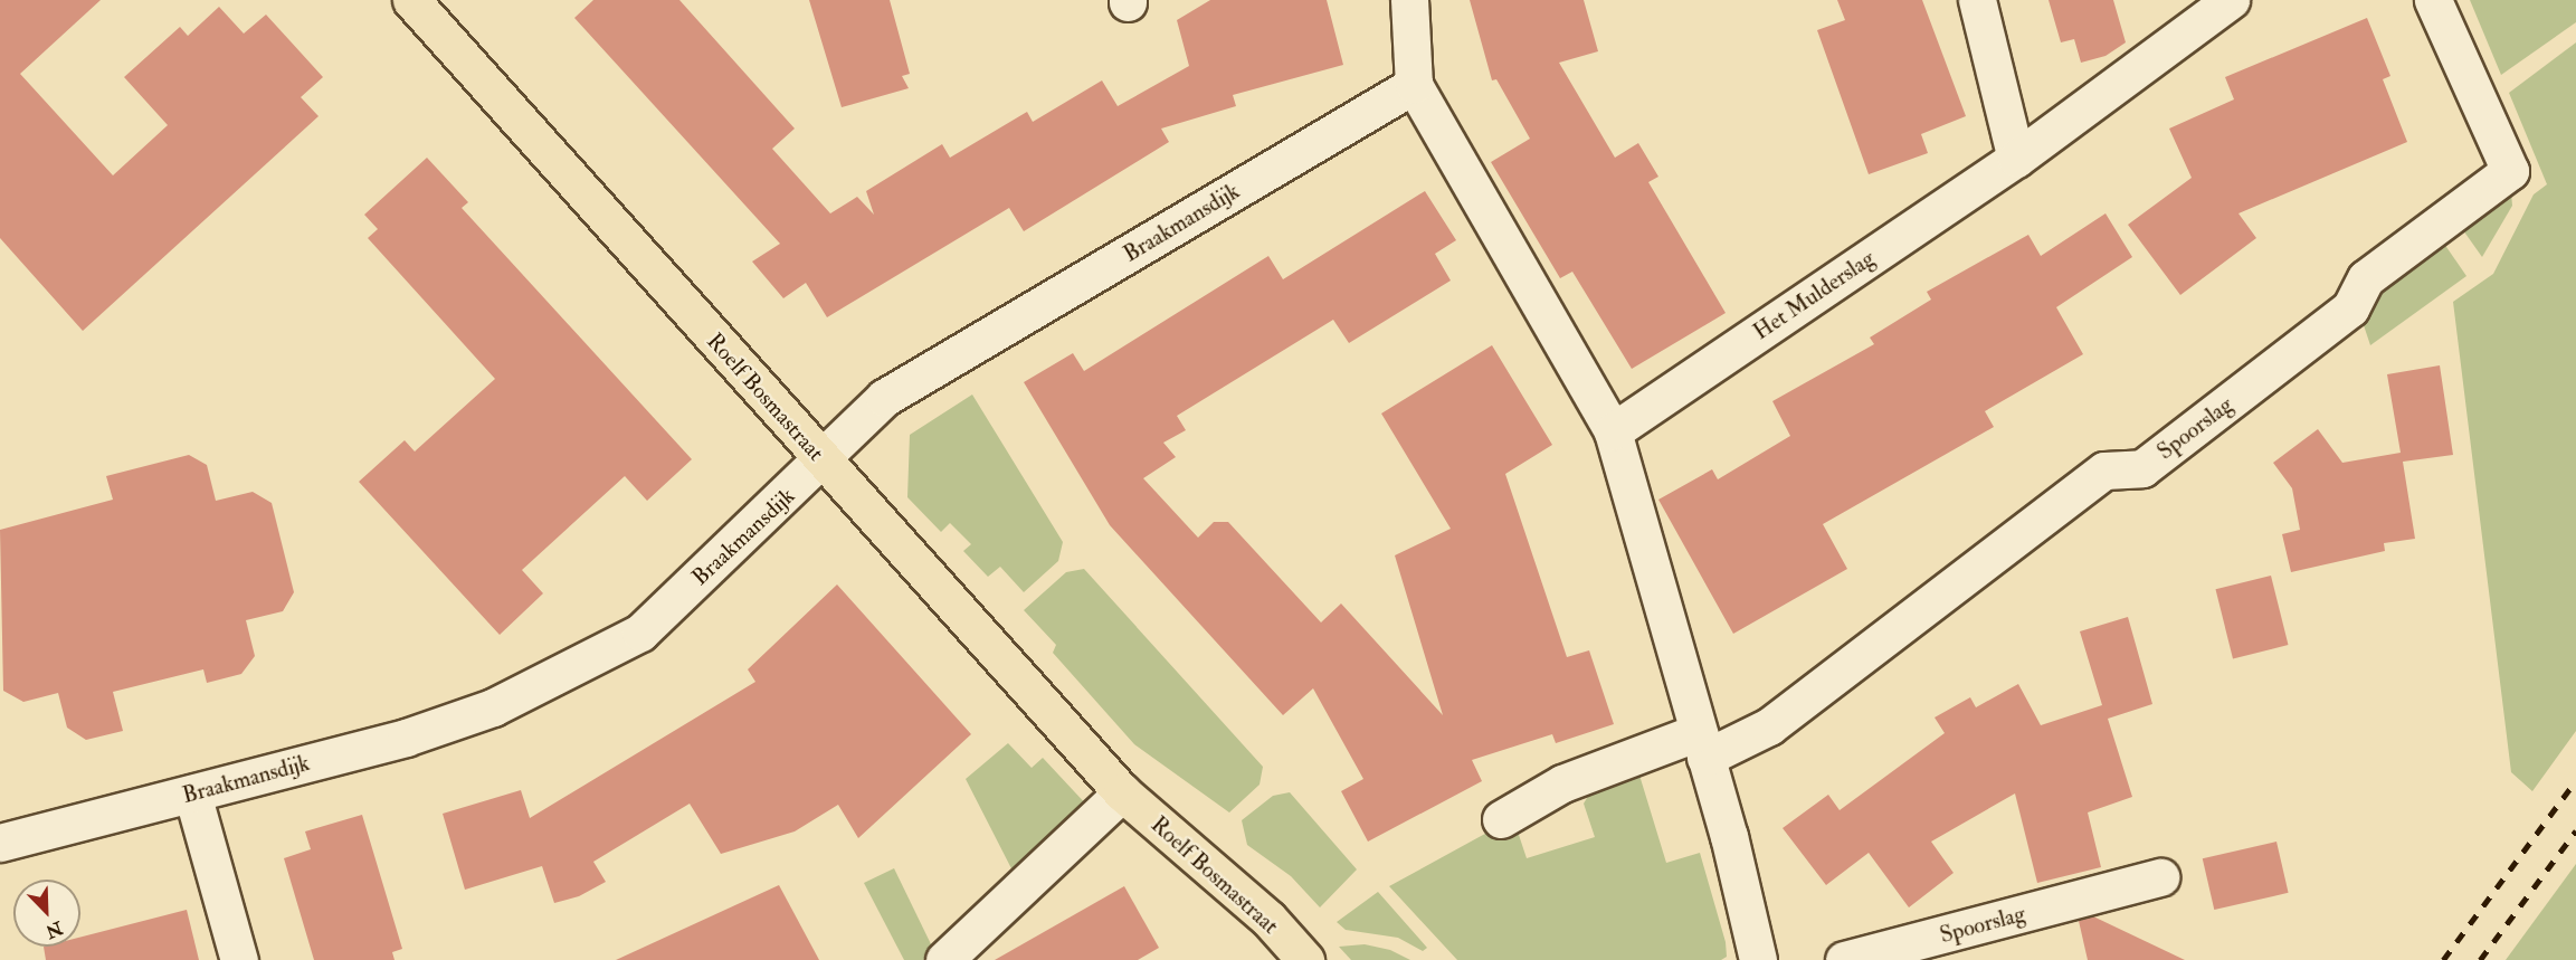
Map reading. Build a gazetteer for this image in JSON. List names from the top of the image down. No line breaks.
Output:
{"streets":{"main road":["Roelf Bosmastraat"],"street":["Braakmansdijk","Het Mulderslag","Spoorslag"]},"crossings":[["Braakmansdijk","Roelf Bosmastraat"]],"north":"bottom right"}
